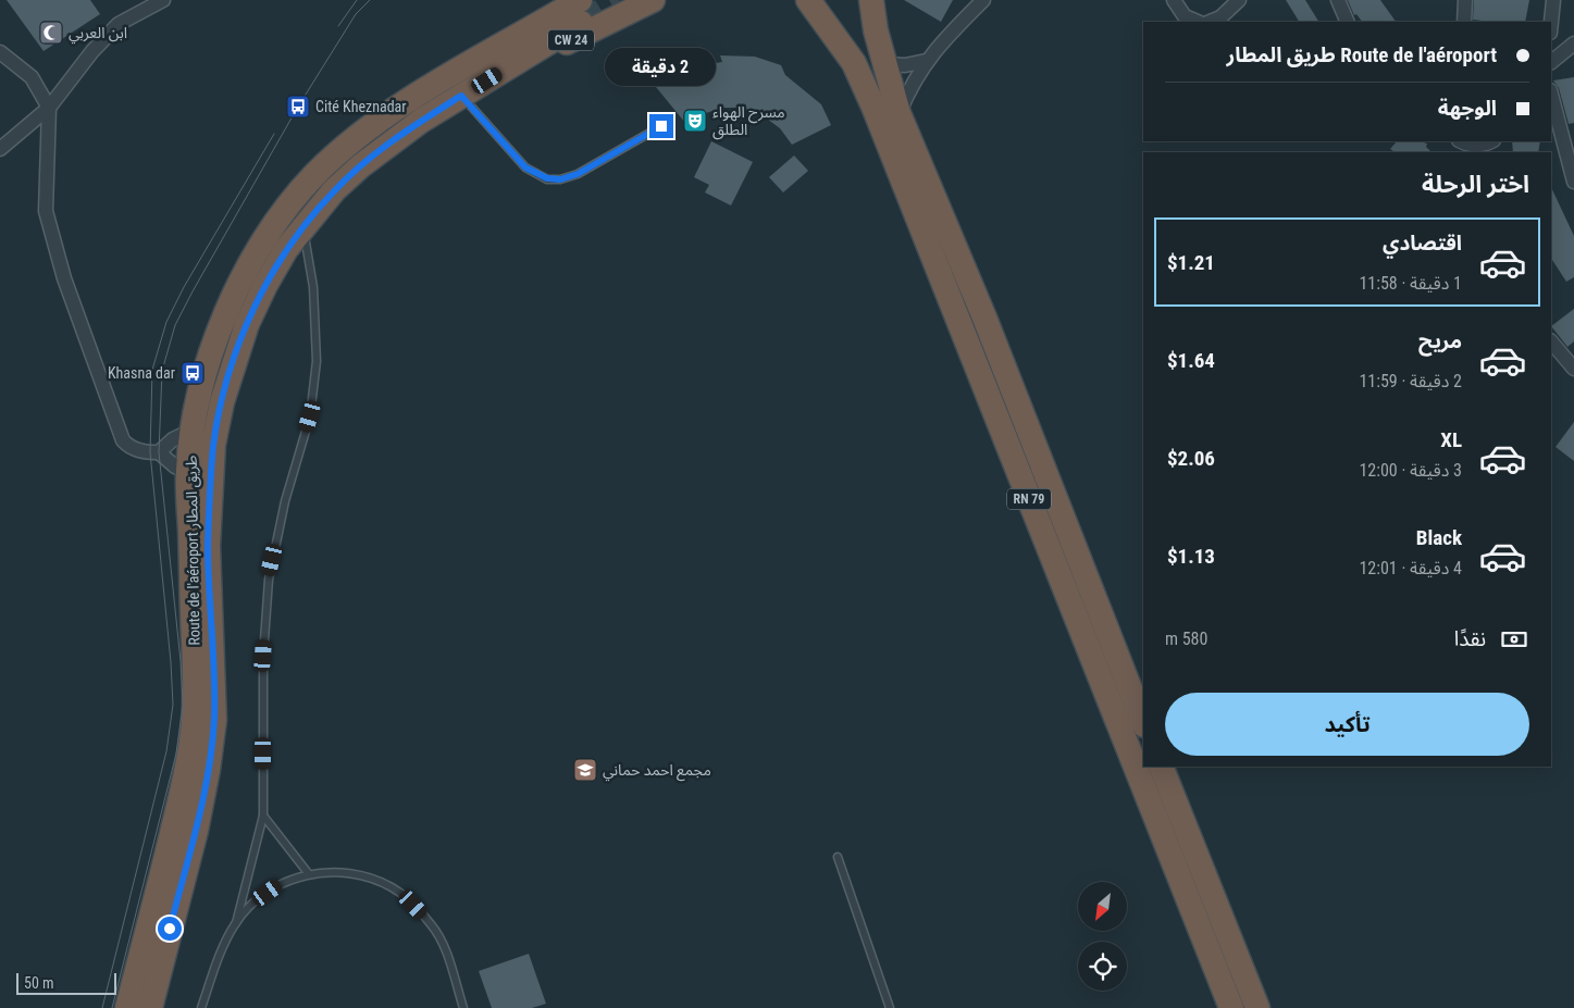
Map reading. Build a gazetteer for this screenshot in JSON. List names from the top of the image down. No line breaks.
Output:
{"streets":{"highway":["CW 24","RN 79","Route de l'aéroport طريق المطار"]},"crossings":[["CW 24","Route de l'aéroport طريق المطار"]],"places":{"mosque":["ابن العربي"],"bus stop":["Cité Kheznadar","Khasna dar"],"theatre":["مسرح الهواء الطلق"],"school or university":["مجمع احمد حماني"]},"scale_bar":"50 m","north":"bottom left","page":{"banner":["Route de l'aéroport طريق المطار","الوجهة"],"bubble":"2 دقيقة","heading":"اختر الرحلة","list":[{"name":"اقتصادي","note":"1 دقيقة · 11:58","value":"$1.21"},{"name":"مريح","note":"2 دقيقة · 11:59","value":"$1.64"},{"name":"XL","note":"3 دقيقة · 12:00","value":"$2.06"},{"name":"Black","note":"4 دقيقة · 12:01","value":"$1.13"}],"pay":["نقدًا","580 m"],"buttons":"تأكيد","scale":"50 m"}}
